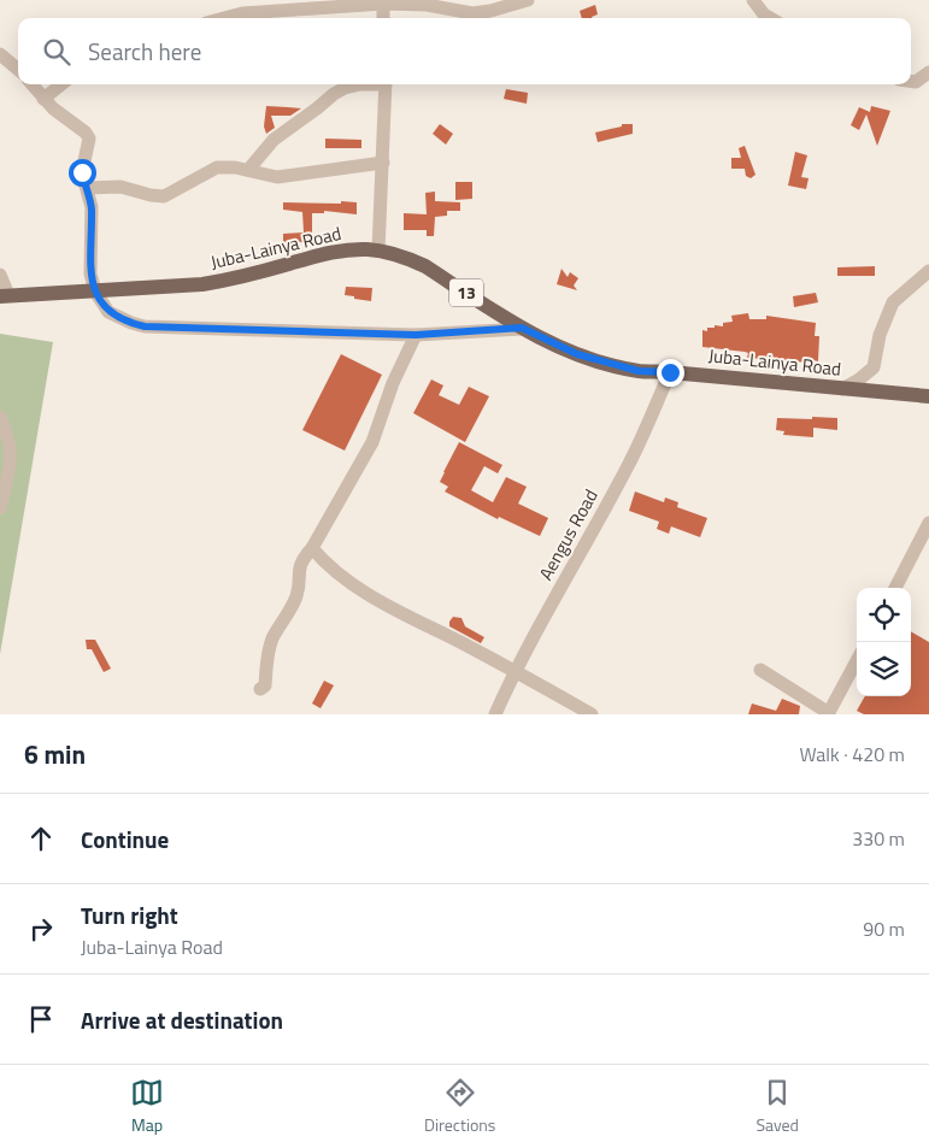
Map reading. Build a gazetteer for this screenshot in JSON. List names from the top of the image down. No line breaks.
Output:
{"streets":{"main road":["Juba-Lainya Road","13"],"street":["Aengus Road"]},"crossings":[["Juba-Lainya Road","Aengus Road"]],"page":{"search":"Search here","heading":["6 min","Walk · 420 m"],"list":[["Continue","330 m"],["Turn right","Juba-Lainya Road","90 m"],"Arrive at destination"],"nav":["Map","Directions","Saved"]}}
